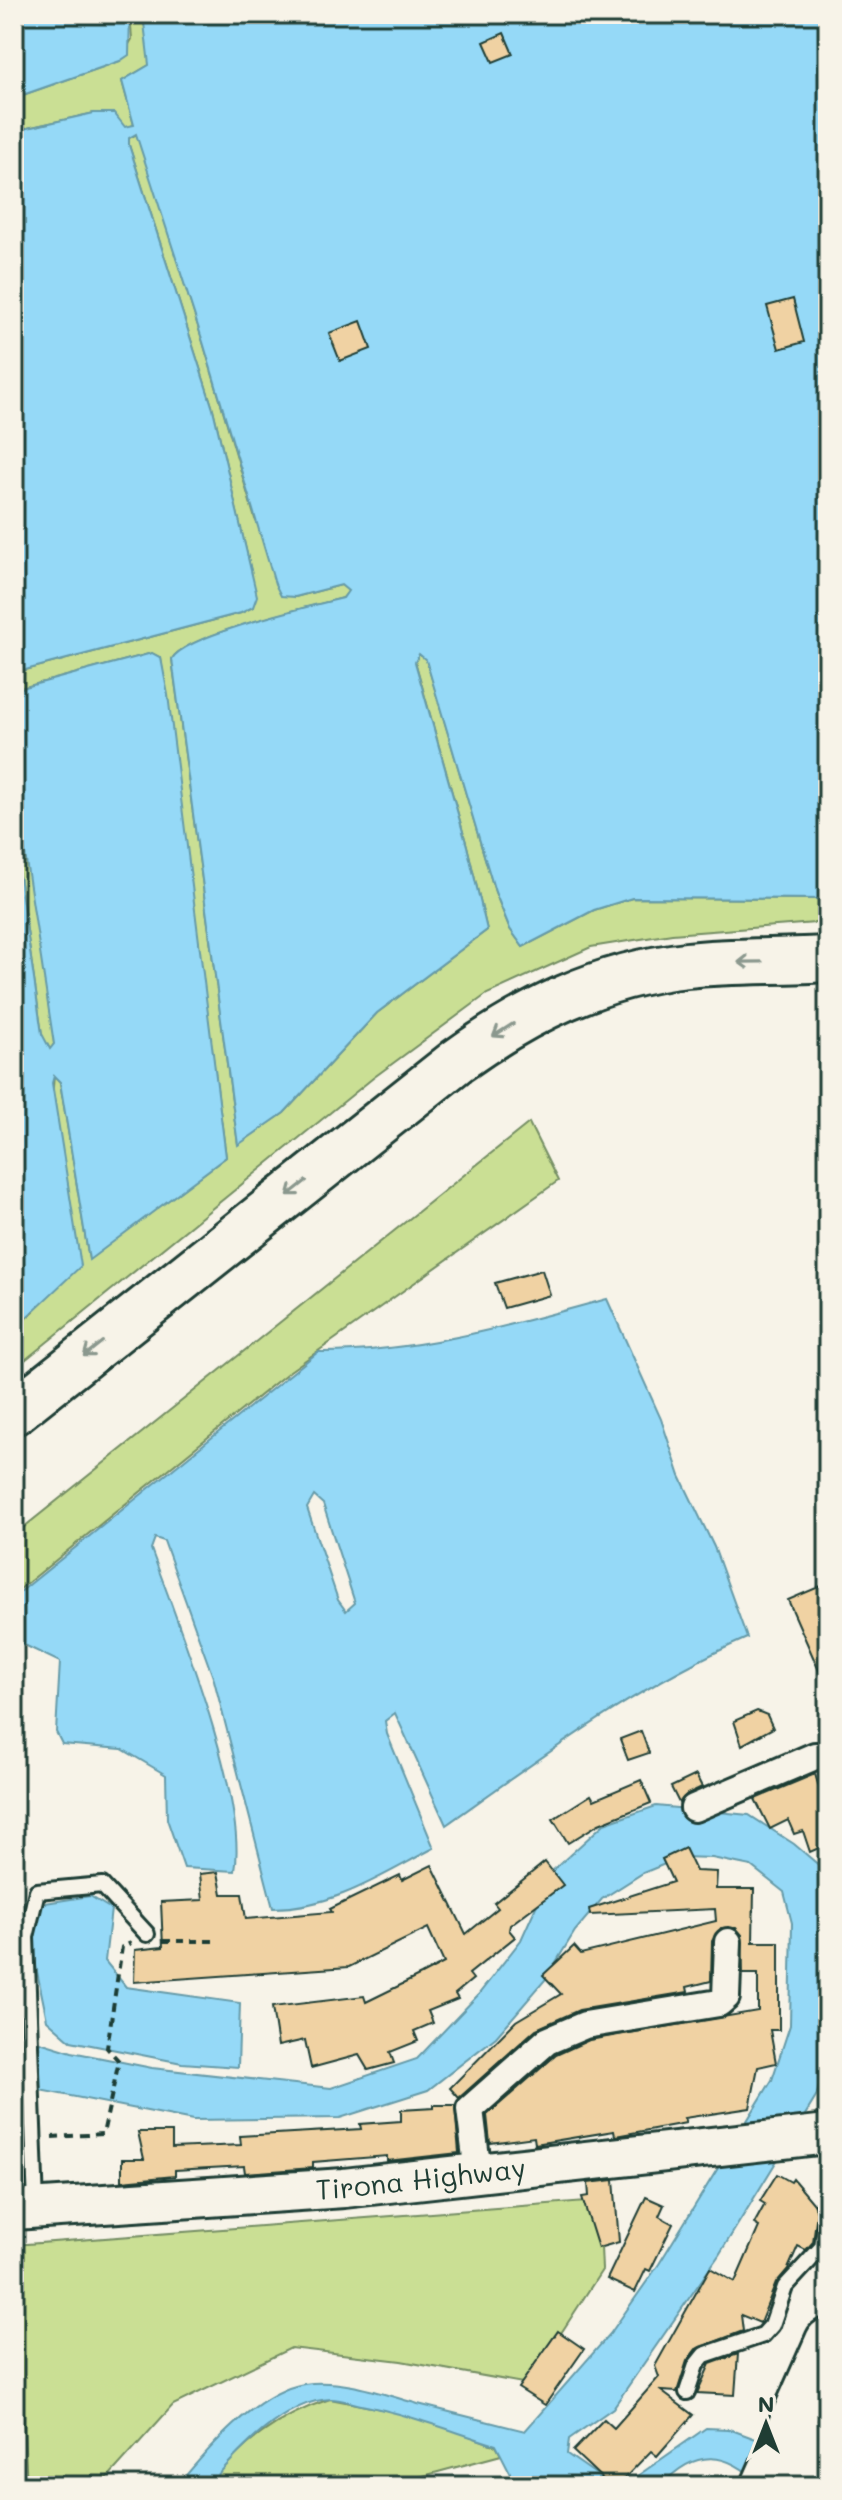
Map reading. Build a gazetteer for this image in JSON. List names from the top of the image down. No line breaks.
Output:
{"streets":{"main road":["Tirona Highway"]},"north":"top"}
